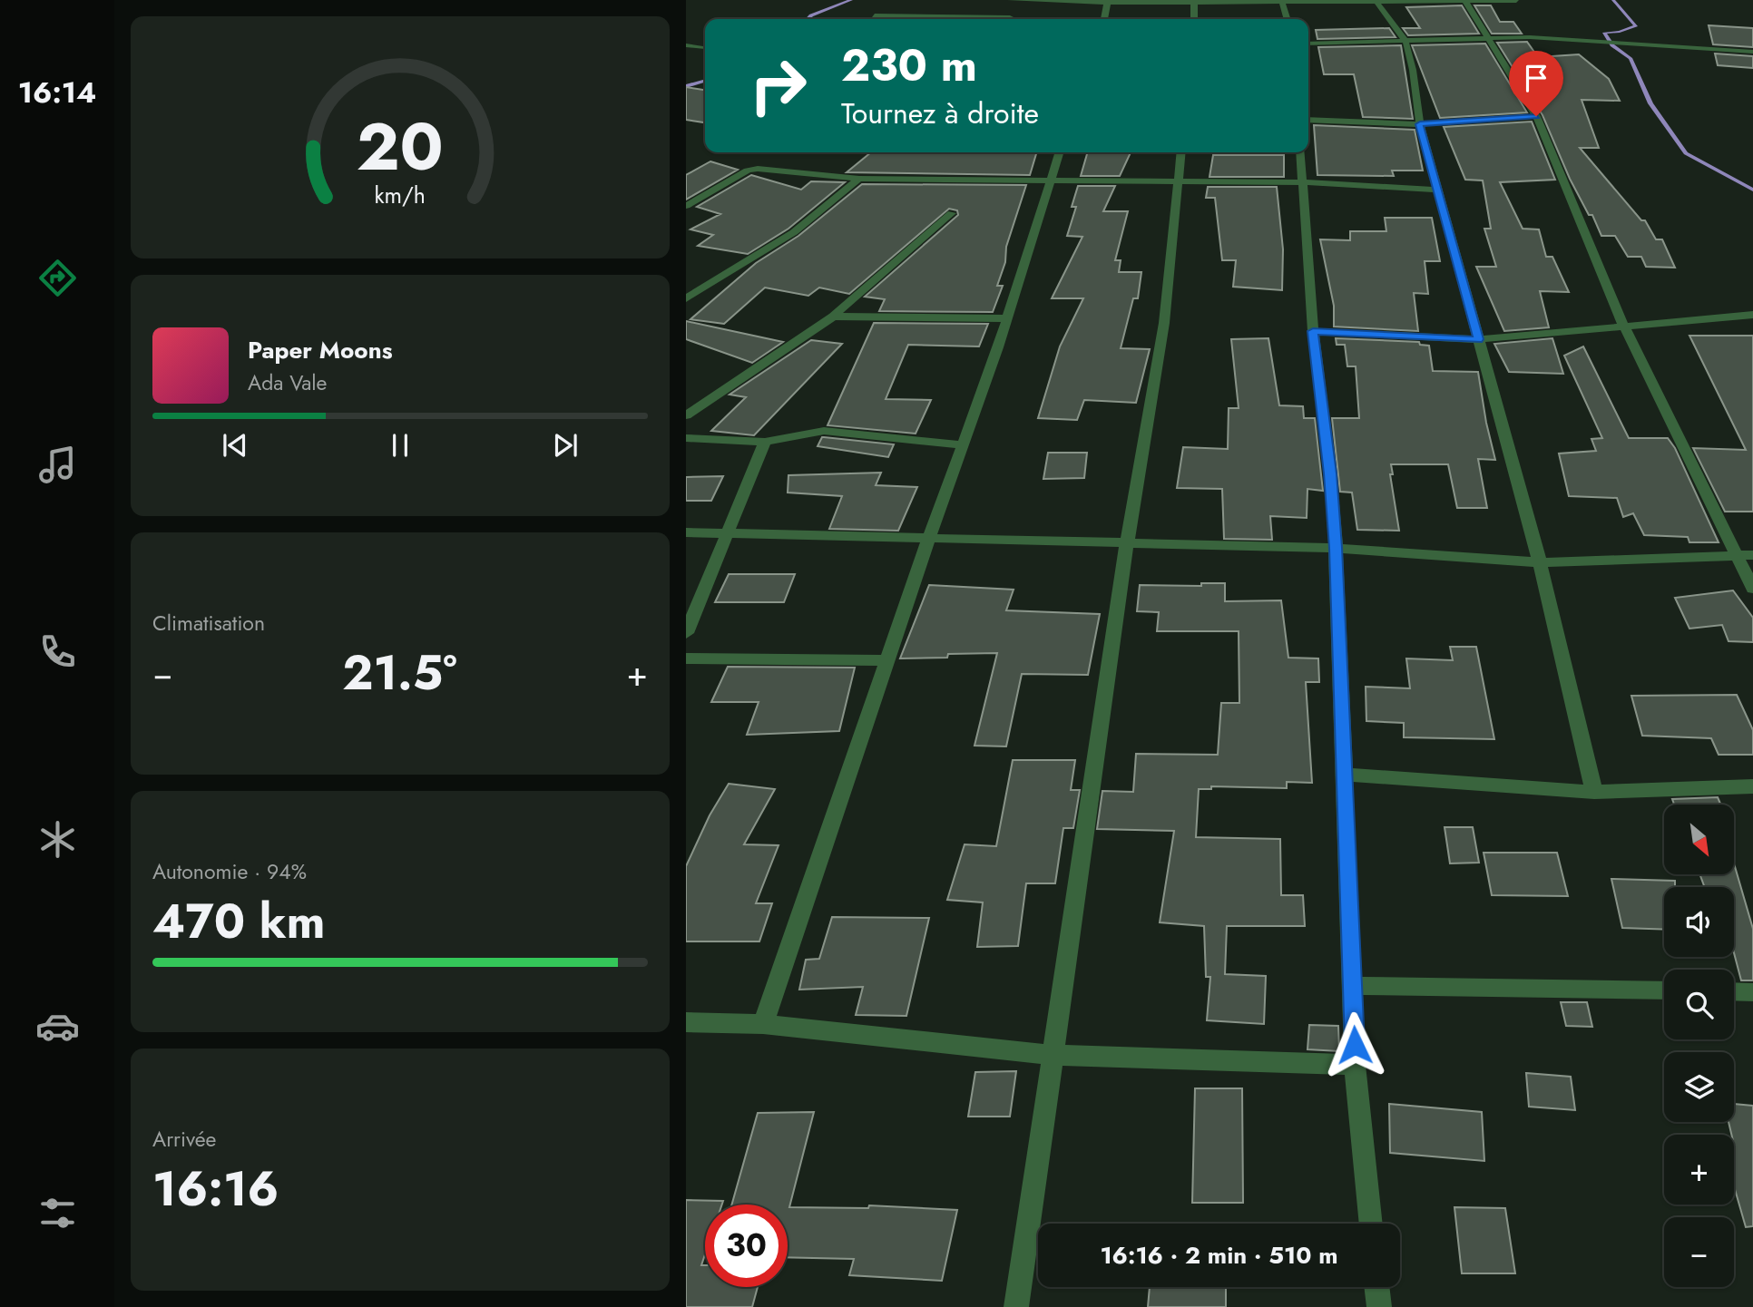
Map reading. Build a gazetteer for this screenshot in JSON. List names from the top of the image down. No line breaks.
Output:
{"north":"bottom right","page":{"tabs":"16:14","turn":["230 m","Tournez à droite"],"song":["Paper Moons","Ada Vale"],"tile":["Climatisation",["Autonomie · 94%","470 km"],["Arrivée","16:16"]],"heat":["−","21.5°","+"],"map_buttons":["+","−"],"limit":"30","trip":"16:16 · 2 min · 510 m","gauge":["20","km/h"]}}
